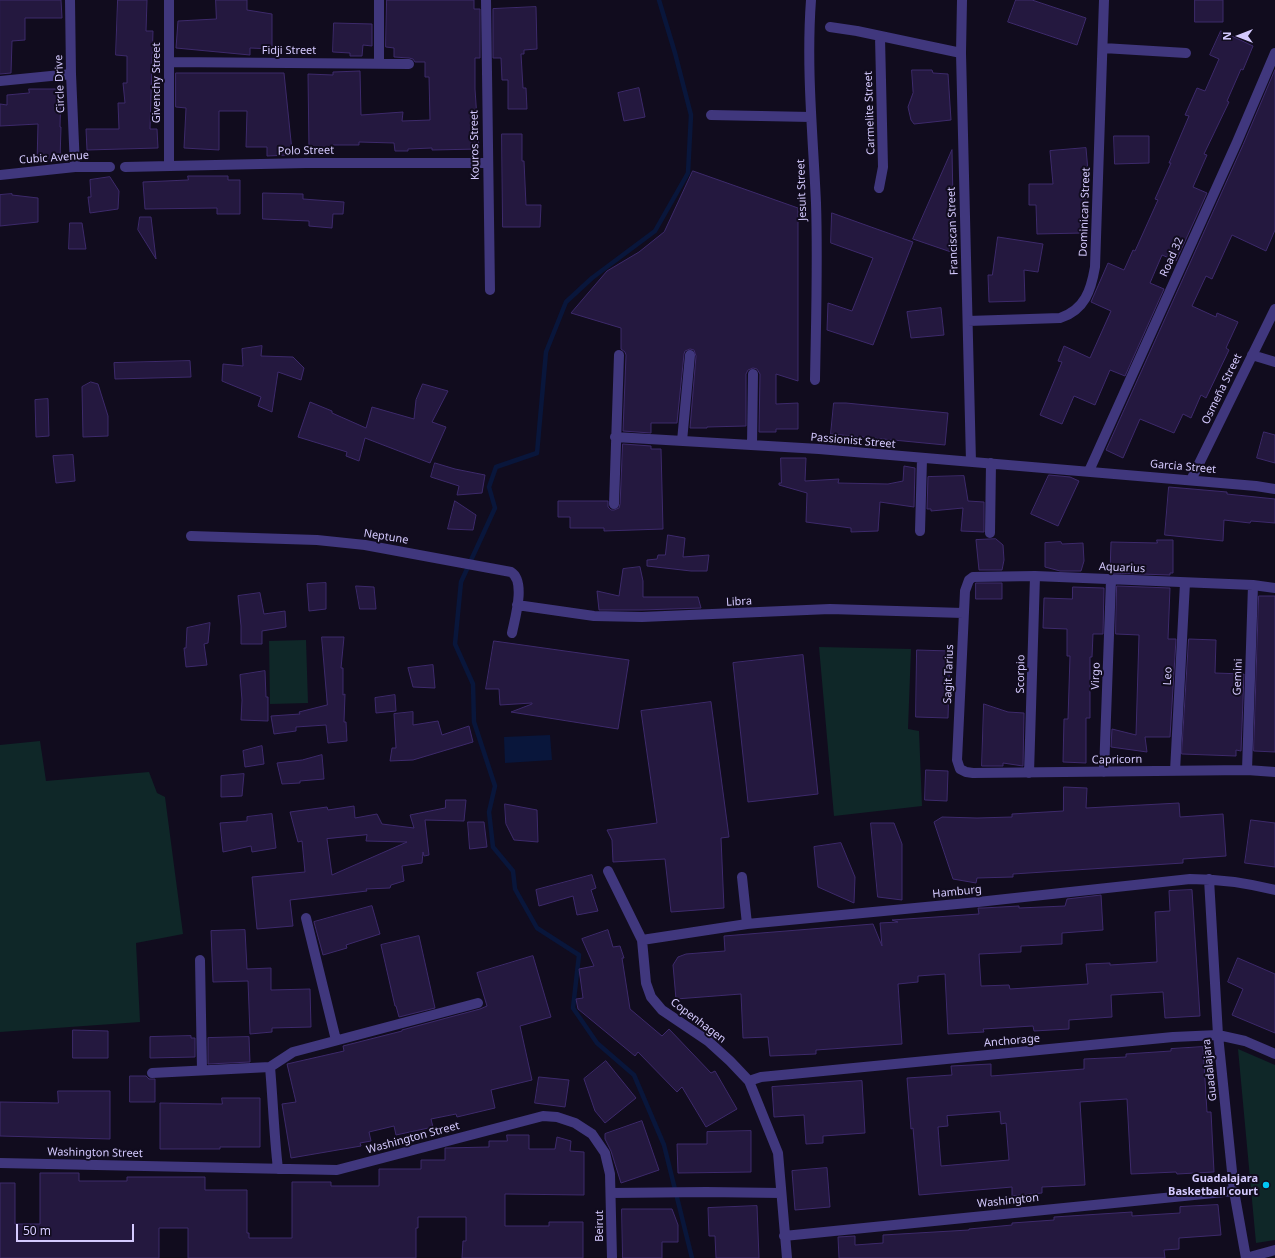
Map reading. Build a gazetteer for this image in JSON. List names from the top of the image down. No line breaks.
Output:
{"streets":{"street":["Fidji Street","Givenchy Street","Circle Drive","Carmelite Street","Kouros Street","Polo Street","Cubic Avenue","Jesuit Street","Dominican Street","Franciscan Street","Road 32","Osmeña Street","Passionist Street","Garcia Street","Neptune","Aquarius","Libra","Sagit Tarius","Scorpio","Virgo","Leo","Gemini","Capricorn","Hamburg","Copenhagen","Anchorage","Guadalajara","Washington Street","Washington","Beirut"]},"crossings":[["Fidji Street","Givenchy Street"],["Givenchy Street","Polo Street"],["Circle Drive","Cubic Avenue"],["Kouros Street","Polo Street"],["Dominican Street","Franciscan Street"],["Franciscan Street","Passionist Street"],["Road 32","Passionist Street"],["Road 32","Garcia Street"],["Osmeña Street","Garcia Street"],["Passionist Street","Garcia Street"],["Neptune","Libra"],["Aquarius","Sagit Tarius"],["Aquarius","Scorpio"],["Aquarius","Virgo"],["Aquarius","Leo"],["Aquarius","Gemini"],["Libra","Sagit Tarius"],["Sagit Tarius","Capricorn"],["Scorpio","Capricorn"],["Virgo","Capricorn"],["Leo","Capricorn"],["Gemini","Capricorn"],["Hamburg","Copenhagen"],["Hamburg","Guadalajara"],["Copenhagen","Anchorage"],["Copenhagen","Washington"],["Anchorage","Guadalajara"],["Guadalajara","Washington"],["Washington Street","Beirut"]],"places":["Guadalajara Basketball court"],"scale_bar":"50 m","north":"left"}
